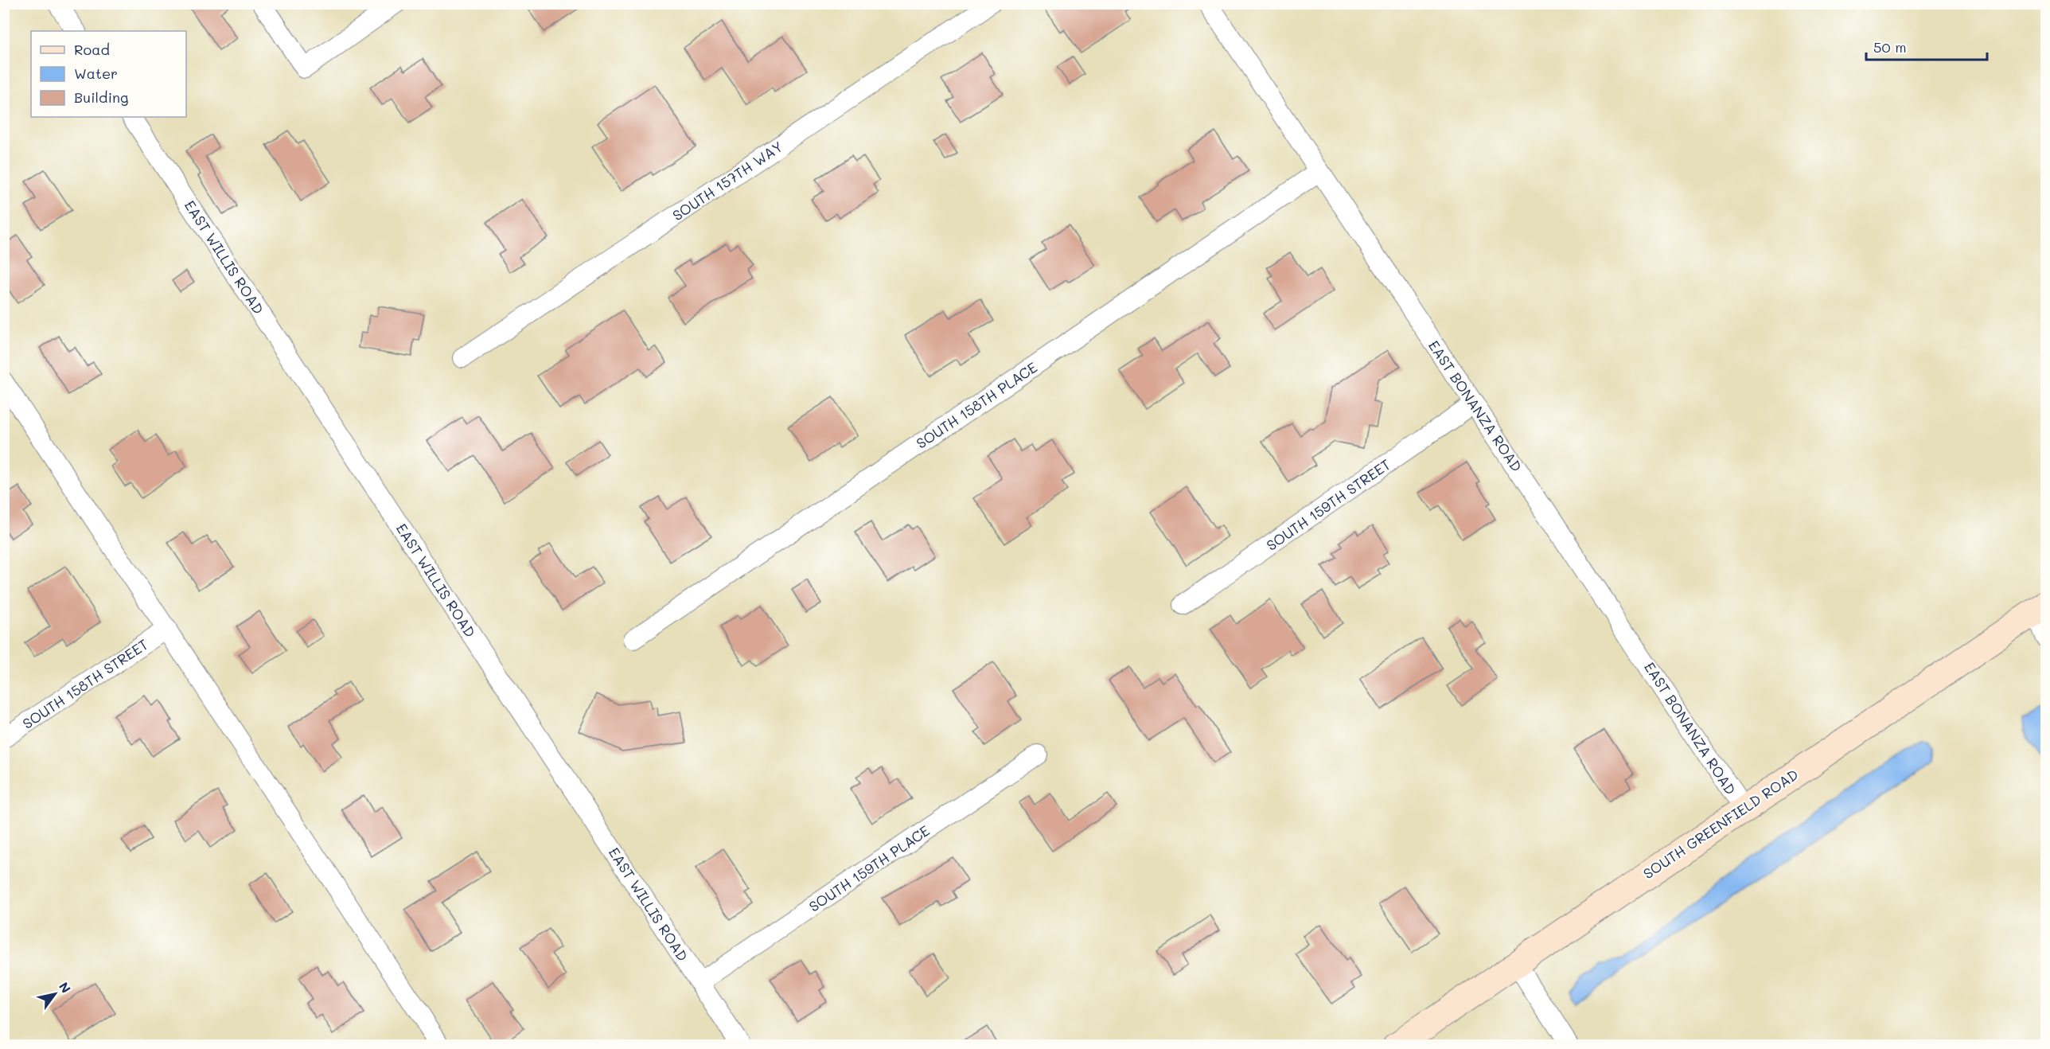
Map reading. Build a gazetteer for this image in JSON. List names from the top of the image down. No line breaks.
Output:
{"streets":{"main road":["SOUTH GREENFIELD ROAD"],"street":["SOUTH 157TH WAY","EAST WILLIS ROAD","SOUTH 158TH PLACE","EAST BONANZA ROAD","SOUTH 159TH STREET","SOUTH 158TH STREET","SOUTH 159TH PLACE"]},"crossings":[["EAST WILLIS ROAD","SOUTH 159TH PLACE"],["SOUTH 158TH PLACE","EAST BONANZA ROAD"],["EAST BONANZA ROAD","SOUTH 159TH STREET"],["EAST BONANZA ROAD","SOUTH GREENFIELD ROAD"]],"legend":["Road","Water","Building"],"scale_bar":"50 m","north":"top right"}
